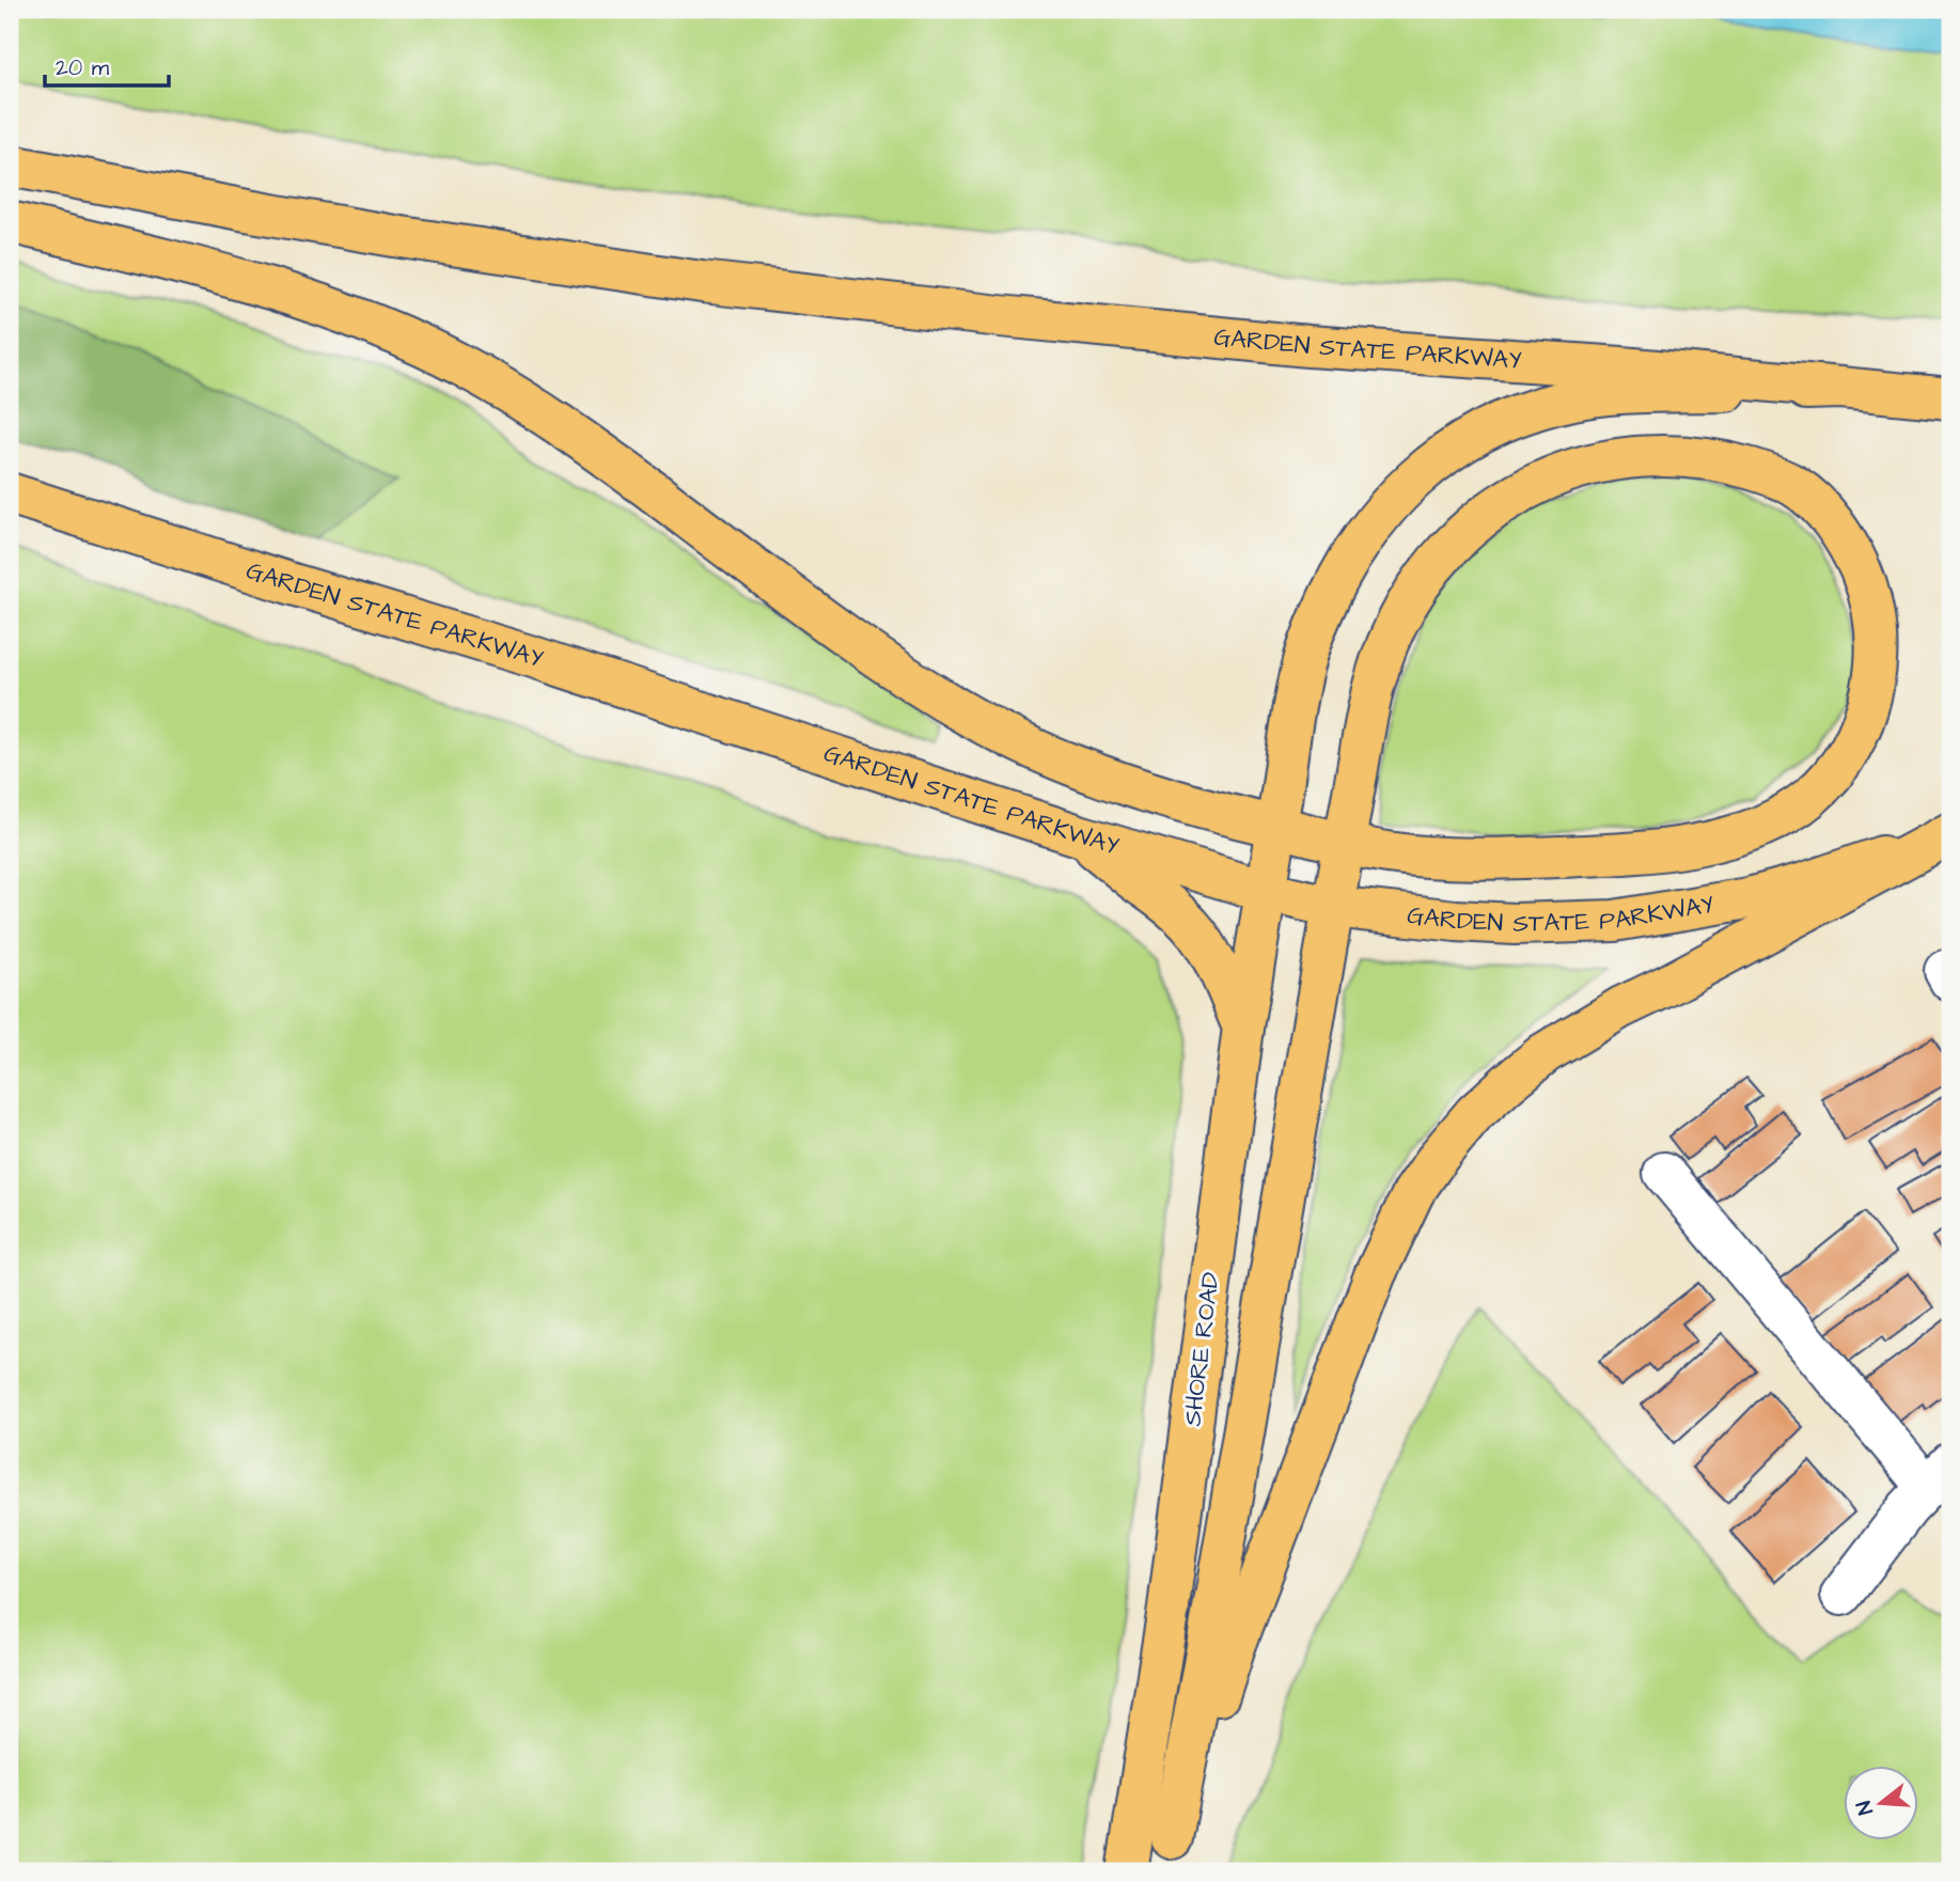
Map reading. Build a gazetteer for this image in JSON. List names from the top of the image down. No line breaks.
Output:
{"streets":{"main road":["GARDEN STATE PARKWAY","SHORE ROAD"]},"crossings":[["GARDEN STATE PARKWAY","SHORE ROAD"]],"scale_bar":"20 m","north":"left"}
